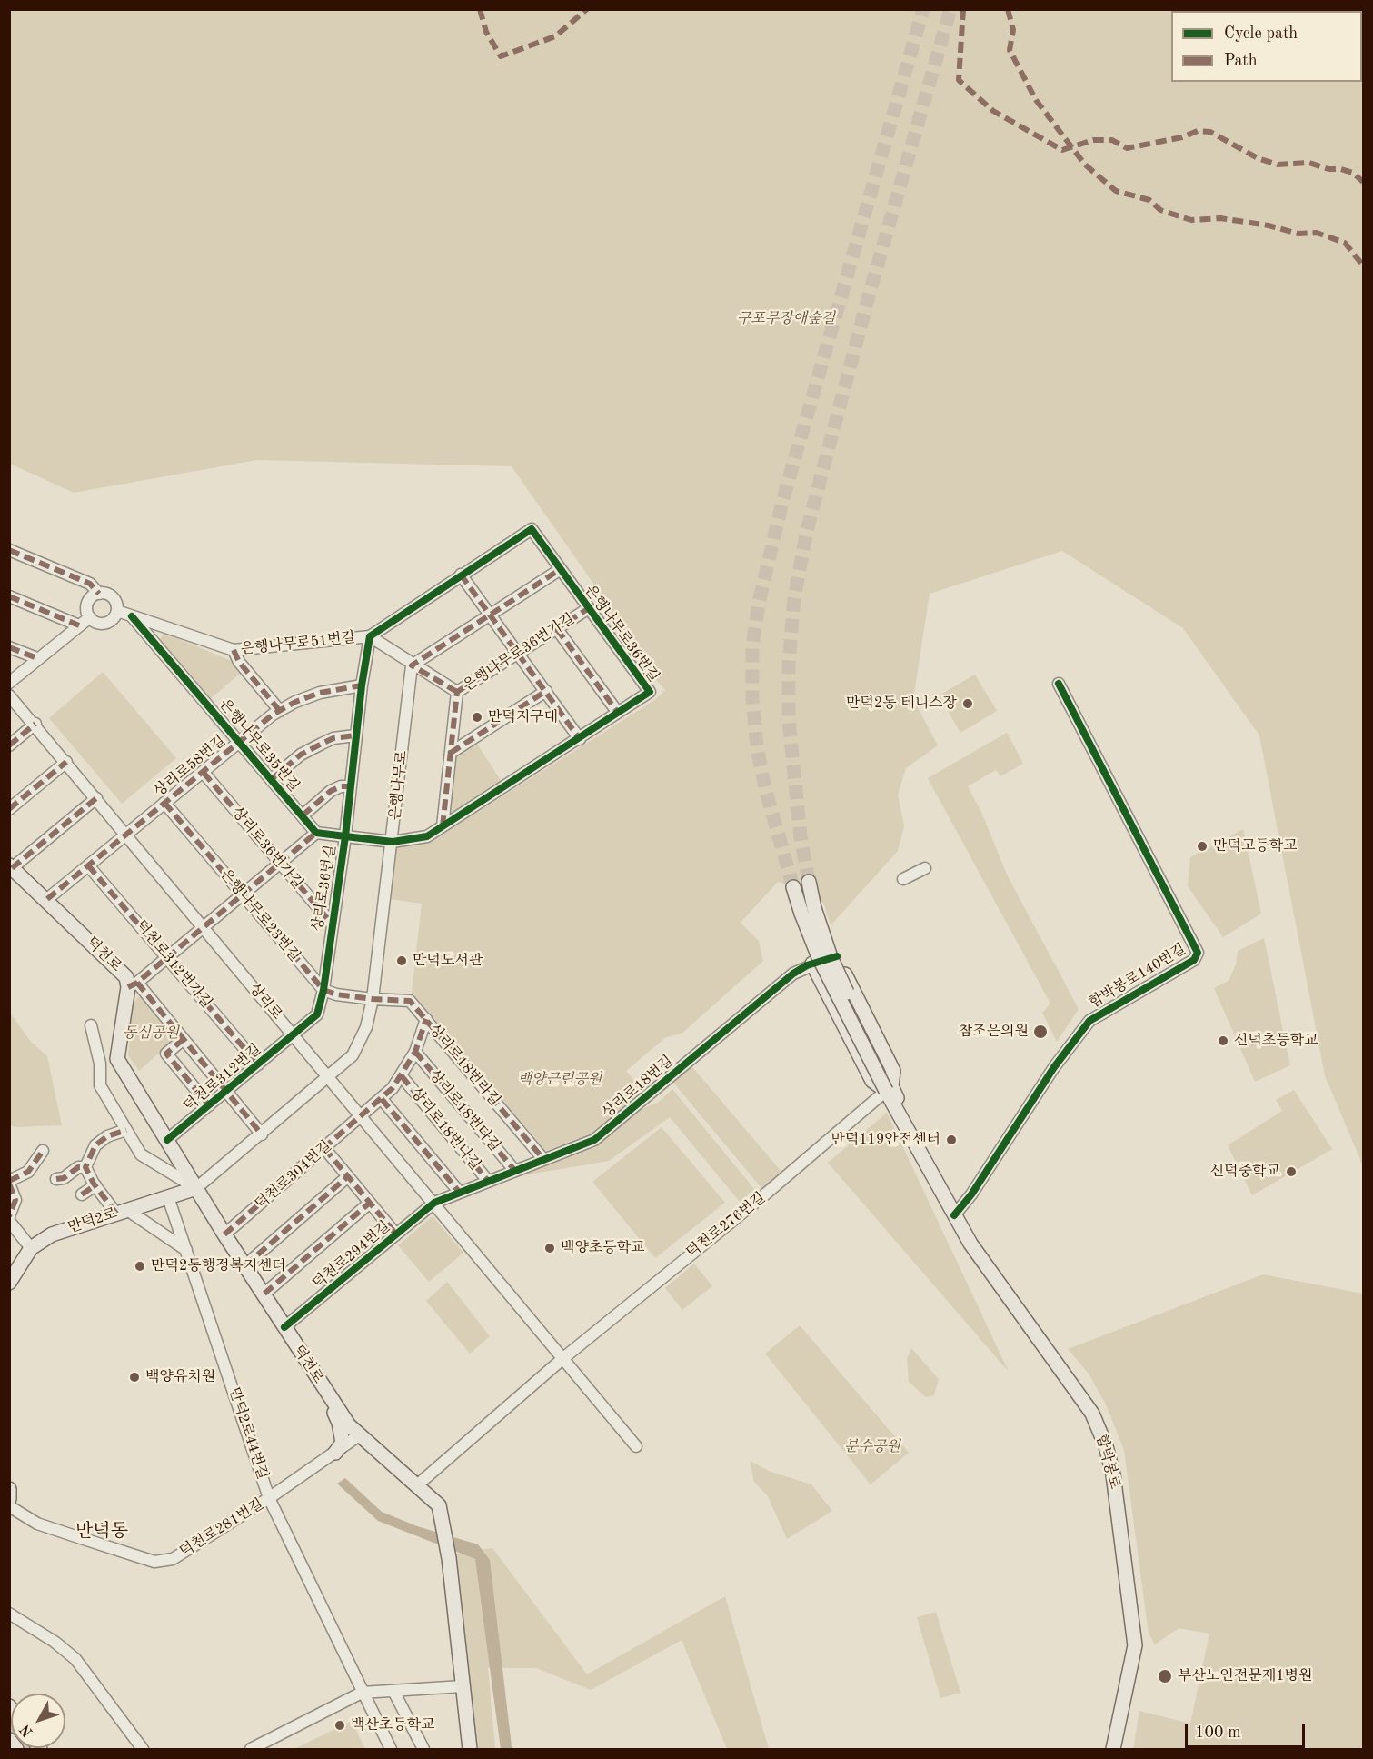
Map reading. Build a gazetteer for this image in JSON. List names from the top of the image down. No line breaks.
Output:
{"streets":{"main road":["덕천로","만덕2로","함박봉로"],"street":["은행나무로36번길","은행나무로51번길","은행나무로36번가길","은행나무로35번길","상리로58번길","은행나무로","상리로36번가길","상리로36번길","은행나무로23번길","덕천로312번가길","함박봉로140번길","상리로","상리로18번라길","덕천로312번길","상리로18번길","상리로18번다길","상리로18번나길","덕천로304번길","덕천로276번길","덕천로294번길","만덕2로44번길","덕천로281번길"]},"crossings":[["은행나무로36번길","은행나무로51번길"],["은행나무로36번길","은행나무로36번가길"],["은행나무로36번길","은행나무로"],["은행나무로36번길","상리로36번길"],["은행나무로51번길","은행나무로36번가길"],["은행나무로51번길","은행나무로35번길"],["은행나무로51번길","은행나무로"],["은행나무로51번길","상리로36번길"],["은행나무로35번길","상리로58번길"],["상리로58번길","상리로36번가길"],["상리로58번길","상리로36번길"],["상리로58번길","은행나무로23번길"],["상리로58번길","덕천로"],["상리로58번길","덕천로312번가길"],["상리로58번길","상리로"],["은행나무로","덕천로"],["은행나무로","상리로"],["은행나무로","상리로18번라길"],["은행나무로","만덕2로"],["상리로36번가길","상리로36번길"],["상리로36번길","은행나무로23번길"],["상리로36번길","상리로"],["상리로36번길","덕천로312번길"],["덕천로","덕천로312번길"],["덕천로","덕천로304번길"],["덕천로","만덕2로"],["덕천로","덕천로276번길"],["덕천로","덕천로294번길"],["덕천로","덕천로281번길"],["덕천로312번가길","덕천로312번길"],["함박봉로140번길","함박봉로"],["상리로","덕천로312번길"],["상리로","상리로18번길"],["상리로","덕천로304번길"],["상리로","덕천로276번길"],["상리로","덕천로294번길"],["상리로18번라길","상리로18번길"],["상리로18번라길","덕천로304번길"],["상리로18번길","상리로18번다길"],["상리로18번길","상리로18번나길"],["상리로18번길","덕천로294번길"],["상리로18번다길","덕천로304번길"],["상리로18번나길","덕천로304번길"],["덕천로304번길","덕천로294번길"],["만덕2로","만덕2로44번길"],["덕천로276번길","함박봉로"],["만덕2로44번길","덕천로281번길"]],"districts":["만덕동"],"parks":["구포무장애숲길","동심공원","백양근린공원","분수공원"],"places":["만덕2동 테니스장","만덕지구대","만덕고등학교","만덕도서관","참조은의원","신덕초등학교","만덕119안전센터","신덕중학교","백양초등학교","만덕2동행정복지센터","백양유치원","부산노인전문제1병원","백산초등학교"],"legend":["Cycle path","Path"],"scale_bar":"100 m","north":"bottom left"}
